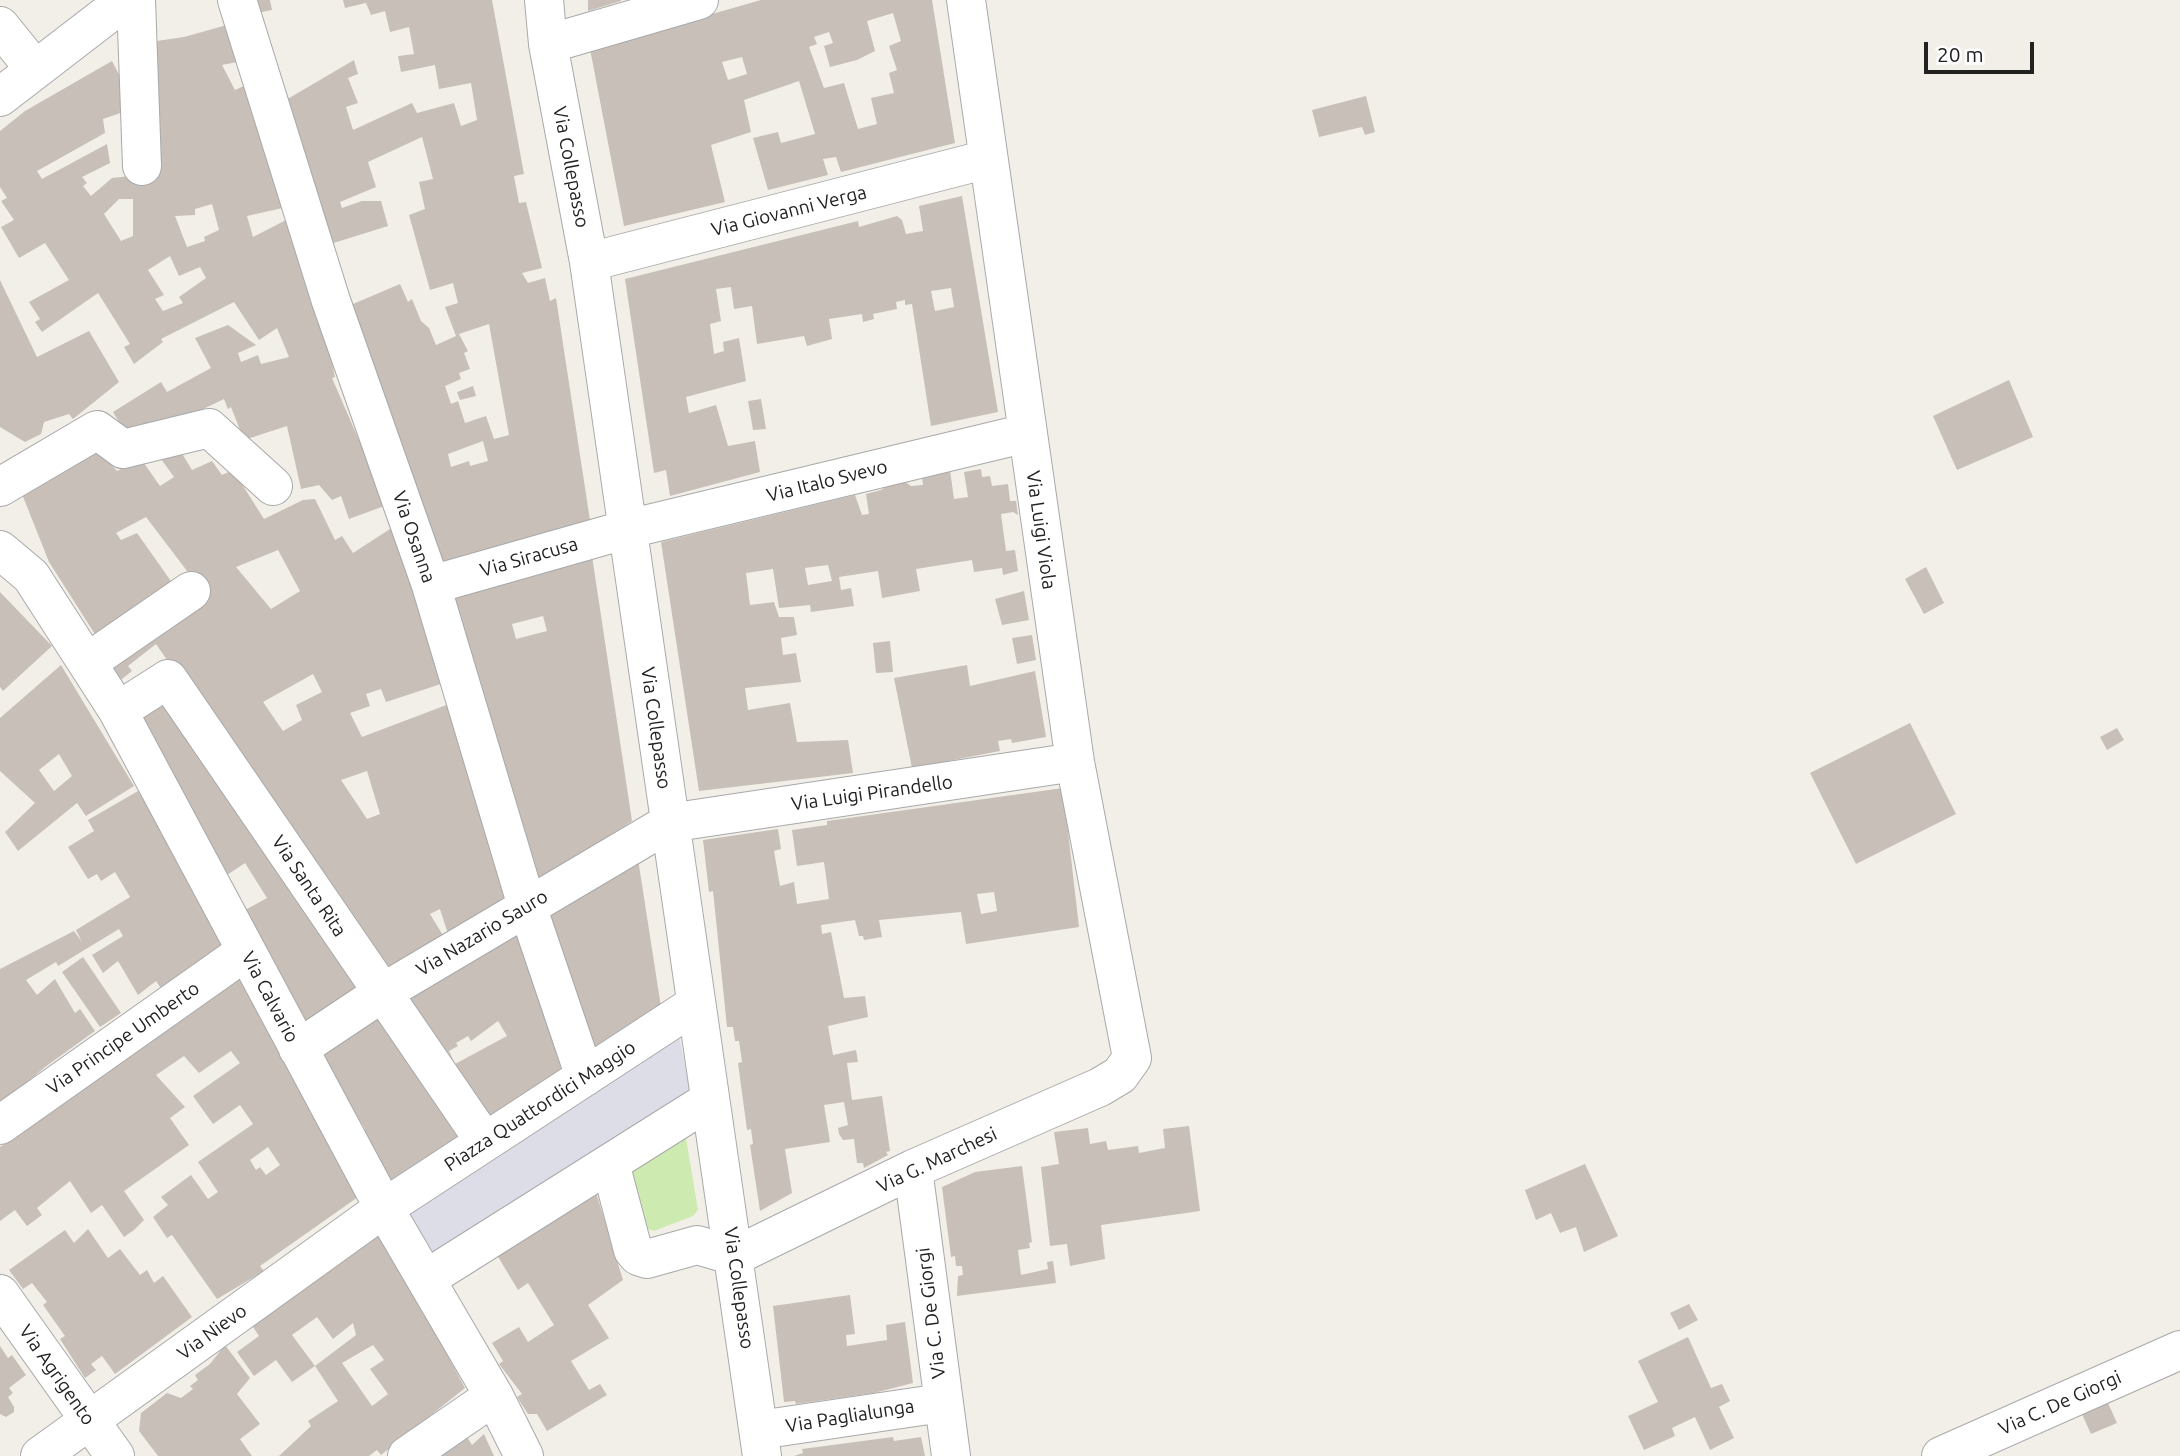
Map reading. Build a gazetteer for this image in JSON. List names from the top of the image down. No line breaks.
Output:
{"streets":{"street":["Via Collepasso","Via Giovanni Verga","Via Italo Svevo","Via Luigi Viola","Via Osanna","Via Siracusa","Via Luigi Pirandello","Via Santa Rita","Via Nazario Sauro","Via Calvario","Via Principe Umberto","Piazza Quattordici Maggio","Via G. Marchesi","Via C. De Giorgi","Via Nievo","Via Agrigento","Via Paglialunga"]},"crossings":[["Via Collepasso","Via Giovanni Verga"],["Via Collepasso","Via Italo Svevo"],["Via Collepasso","Via Siracusa"],["Via Collepasso","Via Luigi Pirandello"],["Via Collepasso","Via Nazario Sauro"],["Via Collepasso","Piazza Quattordici Maggio"],["Via Collepasso","Via G. Marchesi"],["Via Collepasso","Via Paglialunga"],["Via Giovanni Verga","Via Luigi Viola"],["Via Italo Svevo","Via Luigi Viola"],["Via Italo Svevo","Via Siracusa"],["Via Luigi Viola","Via Luigi Pirandello"],["Via Luigi Viola","Via G. Marchesi"],["Via Osanna","Via Siracusa"],["Via Osanna","Via Nazario Sauro"],["Via Osanna","Piazza Quattordici Maggio"],["Via Luigi Pirandello","Via Nazario Sauro"],["Via Santa Rita","Via Nazario Sauro"],["Via Santa Rita","Via Calvario"],["Via Santa Rita","Piazza Quattordici Maggio"],["Via Nazario Sauro","Via Calvario"],["Via Calvario","Via Principe Umberto"],["Via Calvario","Piazza Quattordici Maggio"],["Via Calvario","Via Nievo"],["Piazza Quattordici Maggio","Via Nievo"],["Via G. Marchesi","Via C. De Giorgi"],["Via C. De Giorgi","Via Paglialunga"],["Via Nievo","Via Agrigento"]],"scale_bar":"20 m"}
